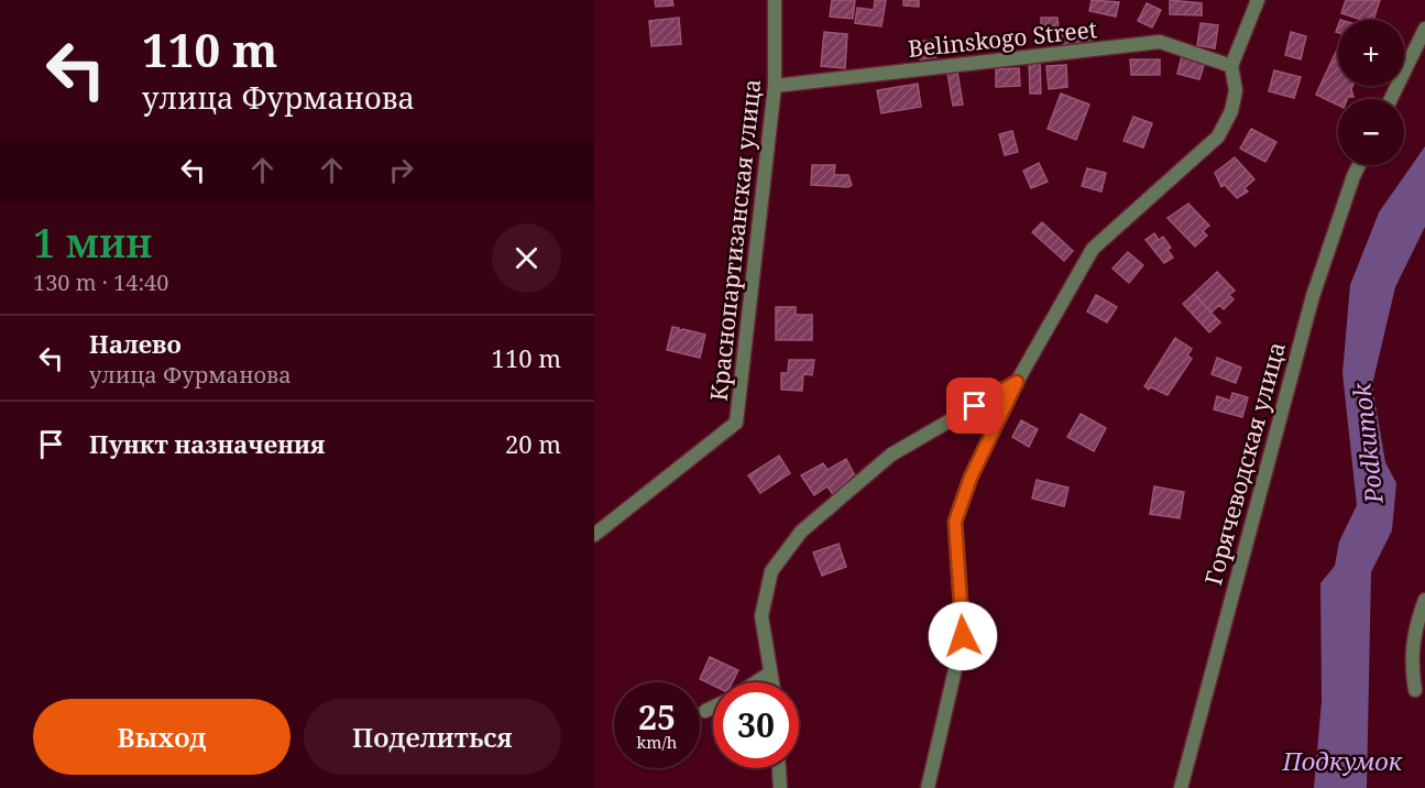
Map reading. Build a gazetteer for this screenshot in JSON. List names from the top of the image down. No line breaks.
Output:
{"streets":{"street":["Belinskogo Street","Краснопартизанская улица","Горячеводская улица"]},"crossings":[["Belinskogo Street","Краснопартизанская улица"]],"water":["Podkumok","Подкумок"],"page":{"turn":["110 m","улица Фурманова"],"map_buttons":["+","−"],"heading":["1 мин","130 m · 14:40"],"list":[{"name":"Налево","note":"улица Фурманова","value":"110 m"},{"name":"Пункт назначения","value":"20 m"}],"speed":"25 km/h","limit":"30","buttons":["Выход","Поделиться"]}}
